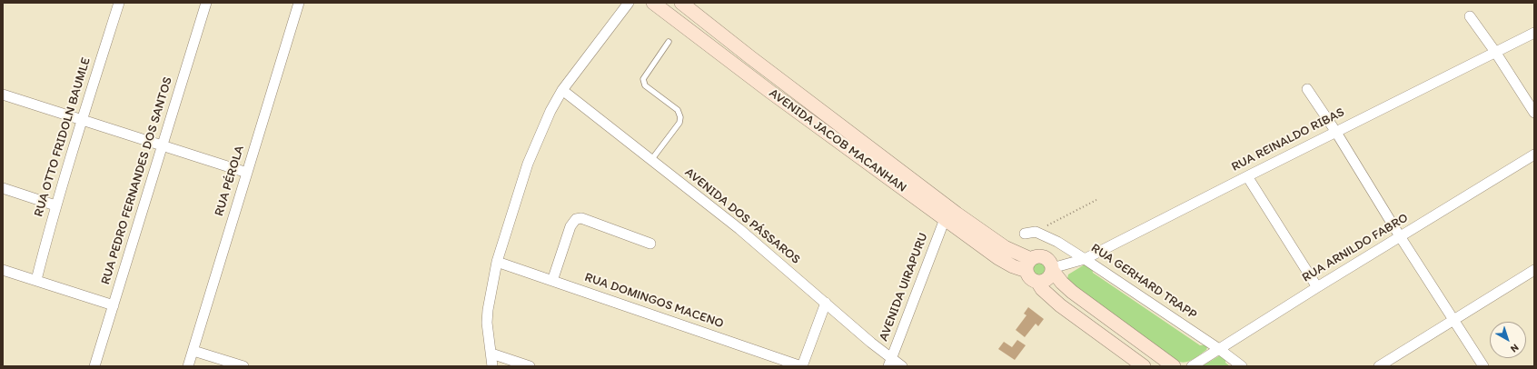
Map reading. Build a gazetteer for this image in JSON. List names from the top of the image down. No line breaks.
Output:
{"streets":{"main road":["AVENIDA JACOB MACANHAN"],"street":["RUA OTTO FRIDOLN BAUMLE","RUA REINALDO RIBAS","RUA PEDRO FERNANDES DOS SANTOS","RUA PÉROLA","AVENIDA DOS PÁSSAROS","RUA ARNILDO FABRO","RUA GERHARD TRAPP","AVENIDA UIRAPURU","RUA DOMINGOS MACENO"]},"crossings":[["RUA REINALDO RIBAS","AVENIDA JACOB MACANHAN"],["RUA REINALDO RIBAS","RUA GERHARD TRAPP"],["AVENIDA JACOB MACANHAN","AVENIDA UIRAPURU"],["AVENIDA DOS PÁSSAROS","AVENIDA UIRAPURU"],["RUA ARNILDO FABRO","RUA GERHARD TRAPP"]],"north":"bottom right"}
